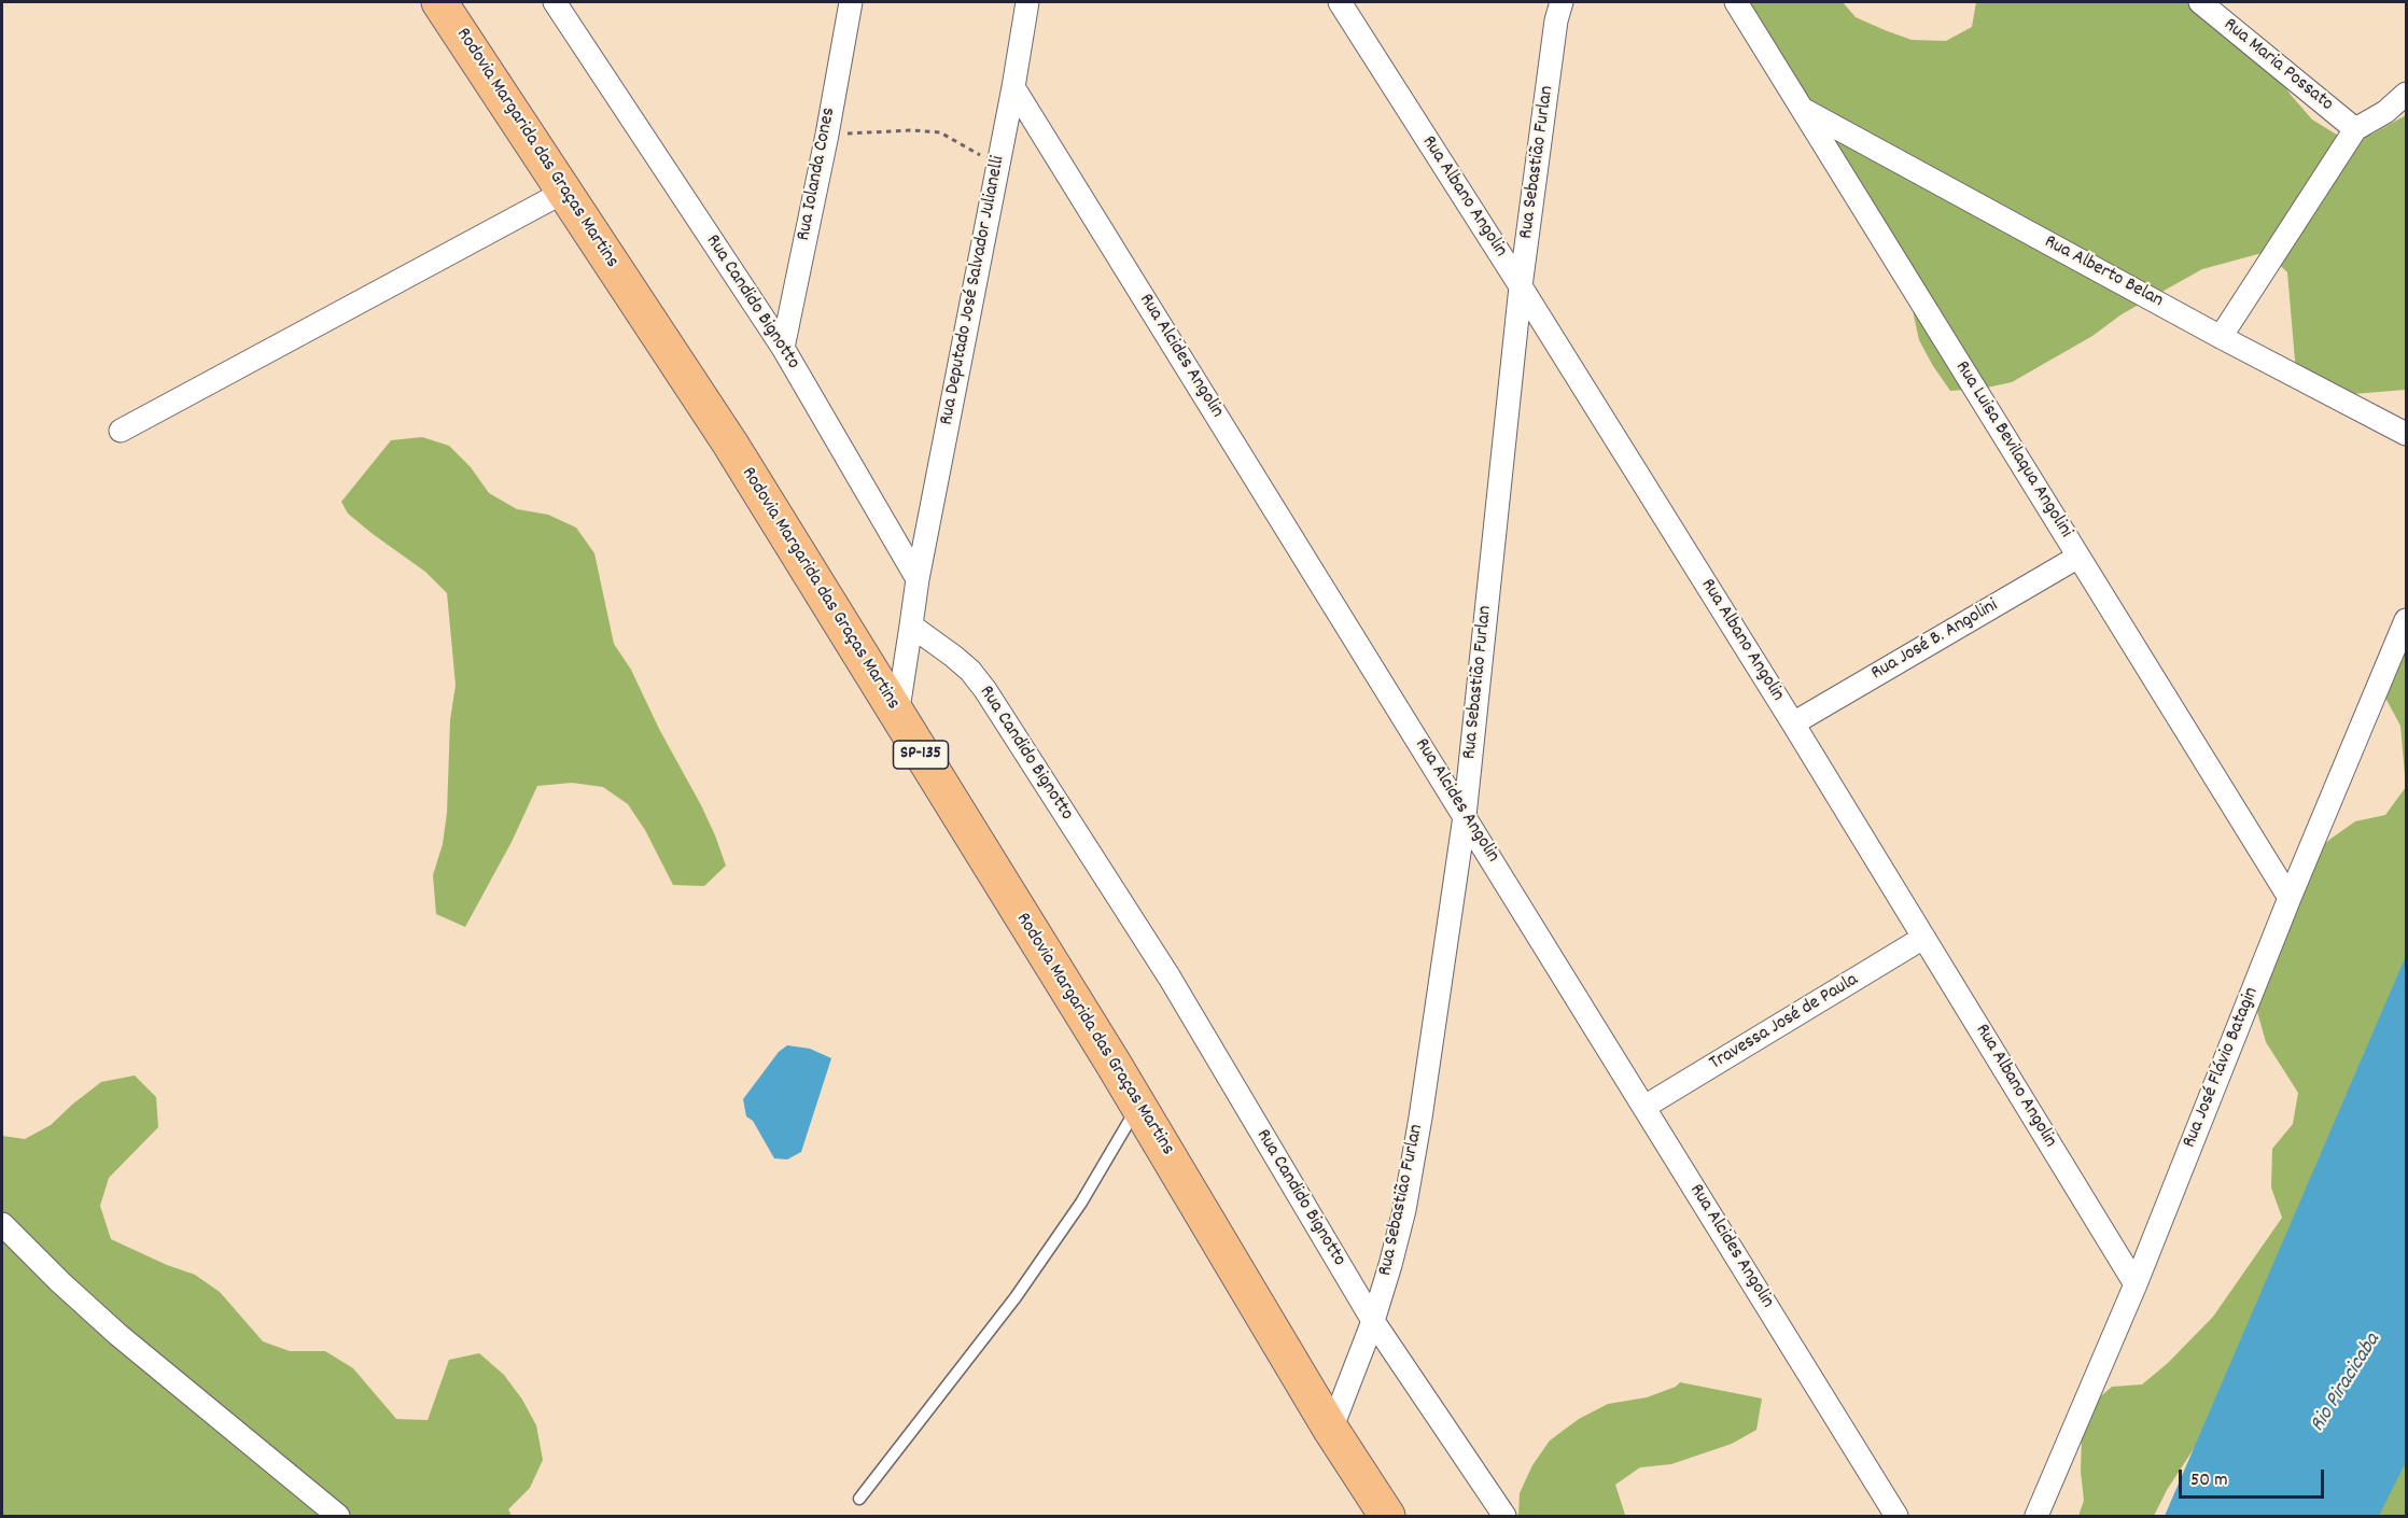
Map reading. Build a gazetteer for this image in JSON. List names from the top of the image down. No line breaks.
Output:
{"streets":{"main road":["Rodovia Margarida das Graças Martins","SP-135"],"street":["Rua Maria Possato","Rua Sebastião Furlan","Rua Iolanda Cones","Rua Albano Angolin","Rua Alberto Belan","Rua Deputado José Salvador Julianelli","Rua Candido Bignotto","Rua Alcides Angolin","Rua Luisa Bevilaqua Angolini","Rua José B. Angolini","Travessa José de Paula","Rua José Flávio Batagin"]},"crossings":[["Rodovia Margarida das Graças Martins","Rua Sebastião Furlan"],["Rua Sebastião Furlan","Rua Albano Angolin"],["Rua Sebastião Furlan","Rua Candido Bignotto"],["Rua Sebastião Furlan","Rua Alcides Angolin"],["Rua Iolanda Cones","Rua Candido Bignotto"],["Rua Albano Angolin","Rua José B. Angolini"],["Rua Albano Angolin","Travessa José de Paula"],["Rua Albano Angolin","Rua José Flávio Batagin"],["Rua Alberto Belan","Rua Luisa Bevilaqua Angolini"],["Rua Deputado José Salvador Julianelli","Rua Candido Bignotto"],["Rua Deputado José Salvador Julianelli","Rua Alcides Angolin"],["Rua Alcides Angolin","Travessa José de Paula"],["Rua Luisa Bevilaqua Angolini","Rua José B. Angolini"],["Rua Luisa Bevilaqua Angolini","Rua José Flávio Batagin"]],"water":["Rio Piracicaba"],"scale_bar":"50 m"}
